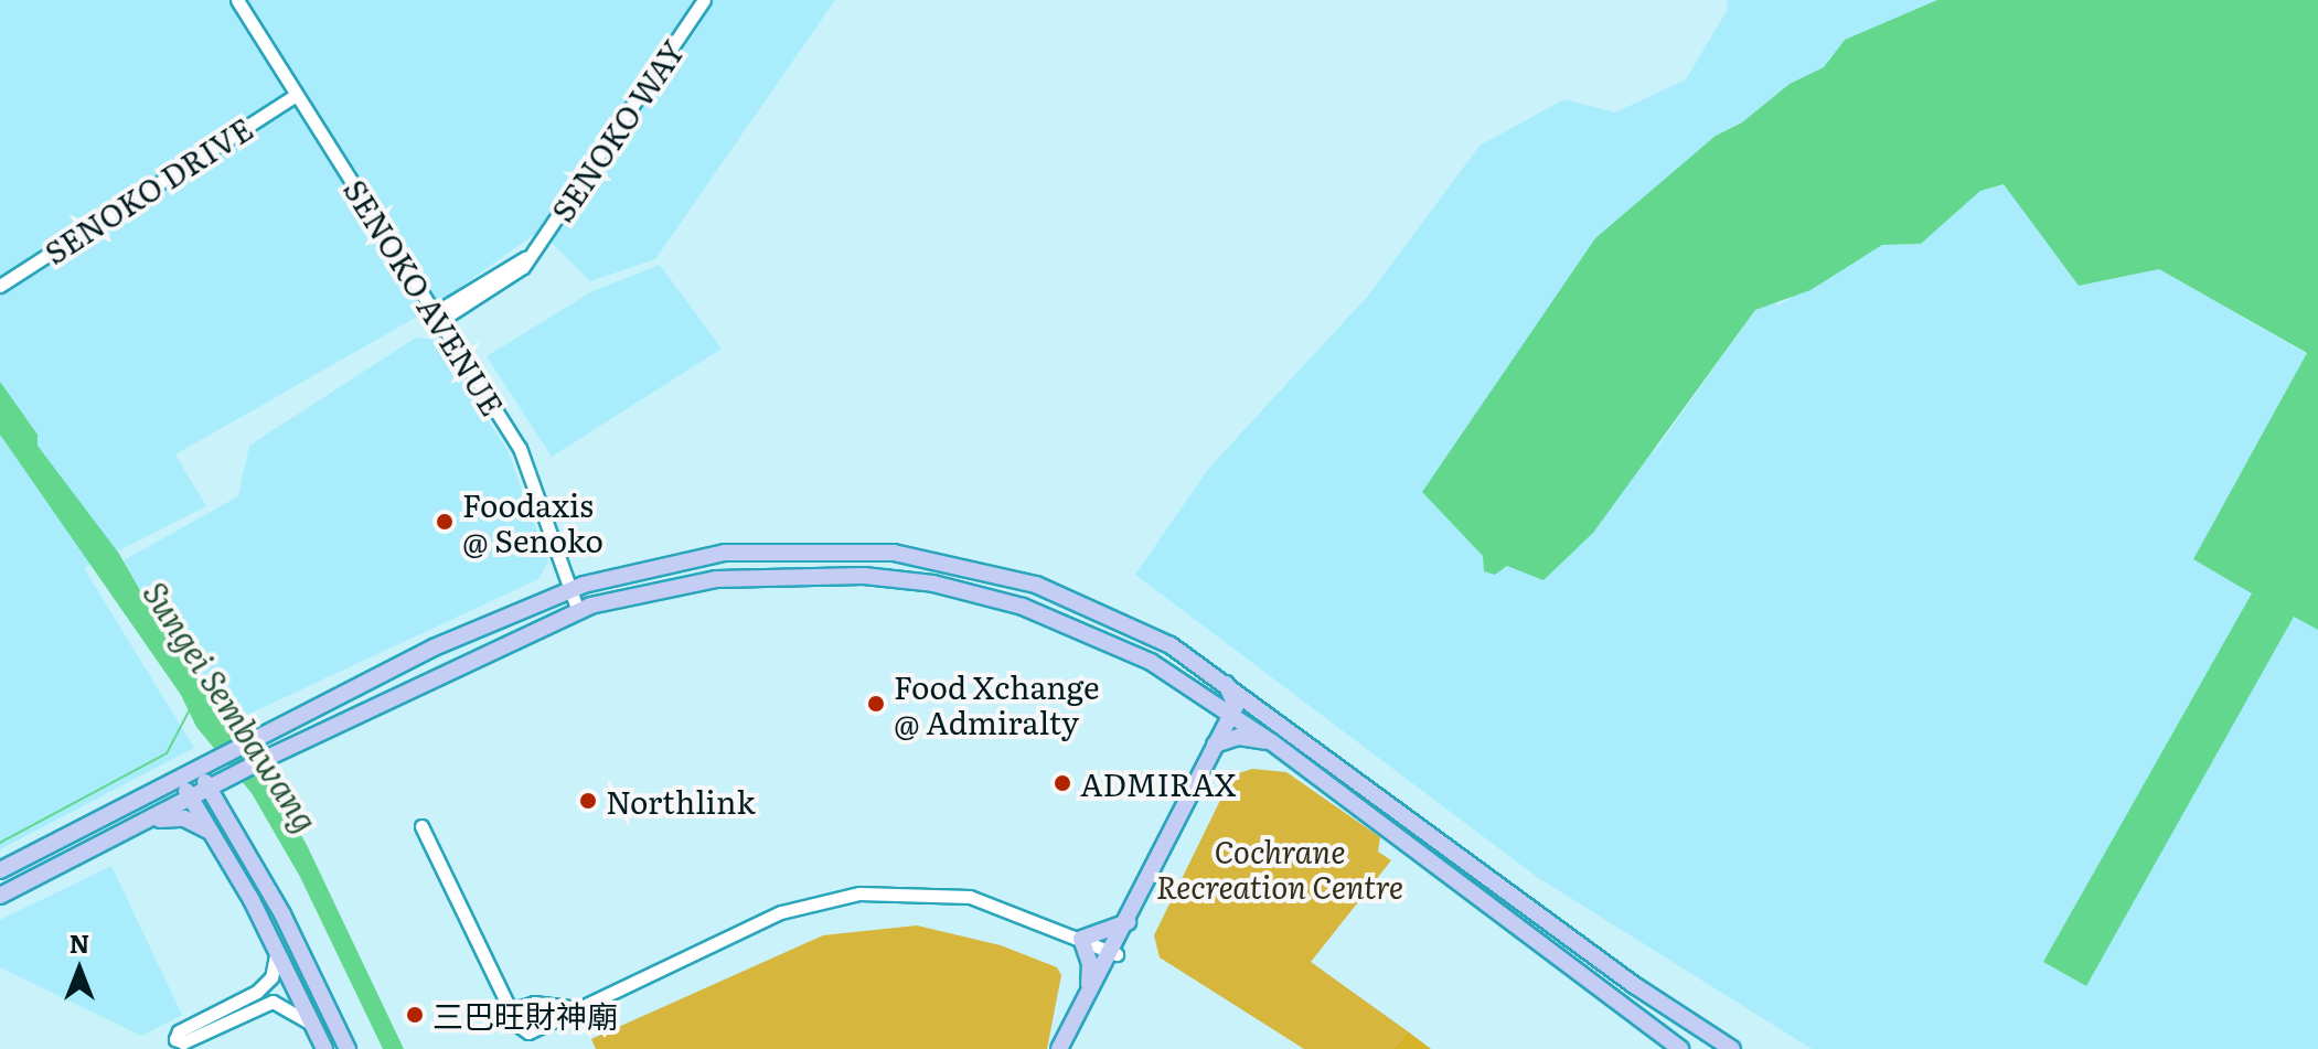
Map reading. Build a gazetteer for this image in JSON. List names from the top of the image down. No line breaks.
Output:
{"streets":{"street":["SENOKO WAY","SENOKO DRIVE","SENOKO AVENUE"]},"crossings":[["SENOKO WAY","SENOKO AVENUE"],["SENOKO DRIVE","SENOKO AVENUE"]],"water":["Sungei Sembawang"],"parks":["Cochrane Recreation Centre"],"places":["Foodaxis @ Senoko","Food Xchange @ Admiralty","ADMIRAX","Northlink","三巴旺財神廟"],"north":"top"}
